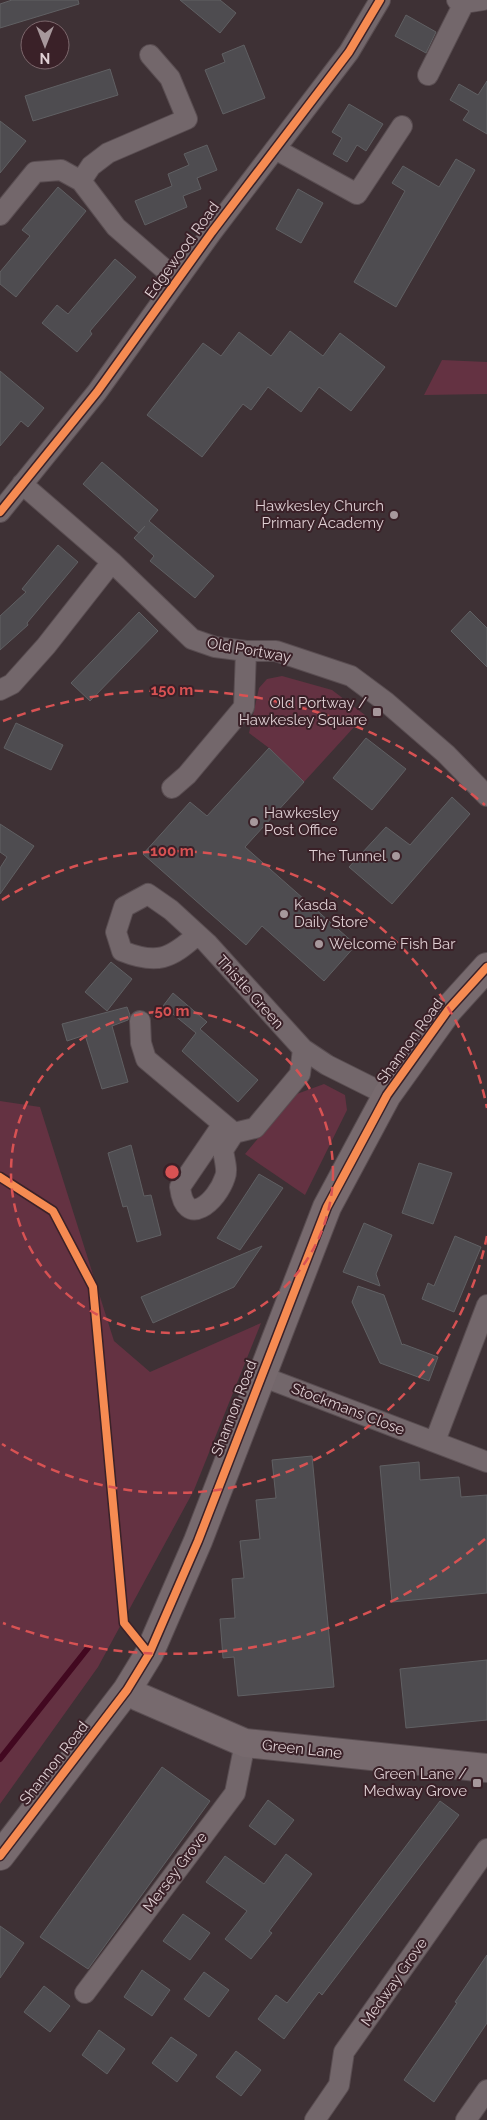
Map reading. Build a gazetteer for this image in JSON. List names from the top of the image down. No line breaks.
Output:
{"streets":{"street":["Edgewood Road","Old Portway","Thistle Green","Shannon Road","Stockmans Close","Green Lane","Mersey Grove","Medway Grove"]},"crossings":[["Edgewood Road","Old Portway"],["Thistle Green","Shannon Road"],["Shannon Road","Stockmans Close"],["Shannon Road","Green Lane"],["Green Lane","Mersey Grove"]],"places":{"other":["Hawkesley Church Primary Academy","Hawkesley Post Office","The Tunnel","Kasda Daily Store","Welcome Fish Bar"],"transit":["Old Portway / Hawkesley Square","Green Lane / Medway Grove"]},"north":"bottom","rings":["150 m","100 m","50 m"]}
